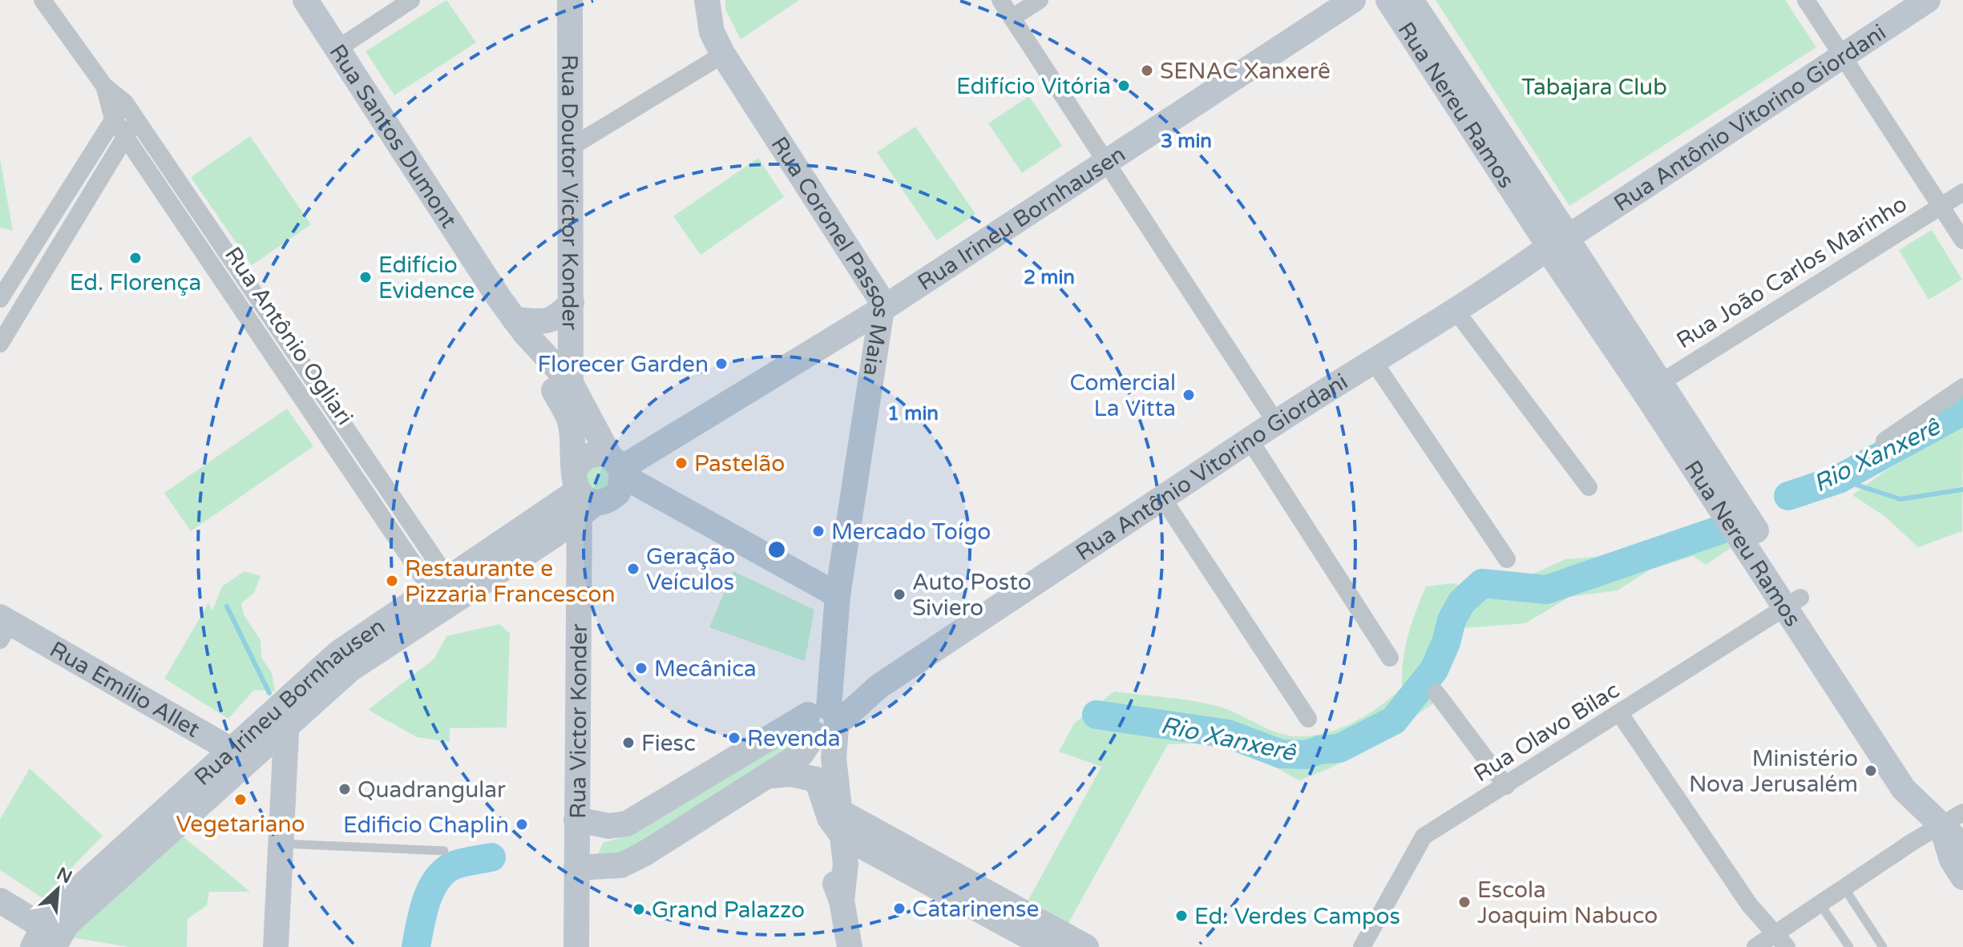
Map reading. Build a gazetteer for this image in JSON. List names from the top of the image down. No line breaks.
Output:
{"streets":{"street":["Rua Nereu Ramos","Rua Antônio Vitorino Giordani","Rua Santos Dumont","Rua Doutor Victor Konder","Rua Irineu Bornhausen","Rua Coronel Passos Maia","Rua João Carlos Marinho","Rua Antônio Ogliari","Rua Emílio Allet","Rua Victor Konder","Rua Olavo Bilac"]},"crossings":[["Rua Nereu Ramos","Rua Antônio Vitorino Giordani"],["Rua Nereu Ramos","Rua João Carlos Marinho"],["Rua Nereu Ramos","Rua Olavo Bilac"],["Rua Antônio Vitorino Giordani","Rua Coronel Passos Maia"],["Rua Antônio Vitorino Giordani","Rua Victor Konder"],["Rua Santos Dumont","Rua Doutor Victor Konder"],["Rua Santos Dumont","Rua Irineu Bornhausen"],["Rua Santos Dumont","Rua Victor Konder"],["Rua Irineu Bornhausen","Rua Coronel Passos Maia"],["Rua Irineu Bornhausen","Rua Antônio Ogliari"],["Rua Irineu Bornhausen","Rua Emílio Allet"],["Rua Irineu Bornhausen","Rua Victor Konder"]],"water":["Rio Xanxerê"],"parks":["Tabajara Club"],"places":["SENAC Xanxerê","Edifício Vitória","Ed. Florença","Edifício Evidence","Florecer Garden","Comercial La Vitta","Pastelão","Mercado Toígo","Geração Veículos","Restaurante e Pizzaria Francescon","Auto Posto Siviero","Mecânica","Revenda","Fiesc","Ministério Nova Jerusalém","Quadrangular","Vegetariano","Edificio Chaplin","Escola Joaquim Nabuco","Catarinense","Grand Palazzo","Ed. Verdes Campos"],"north":"top right","rings":["3 min","2 min","1 min"]}
